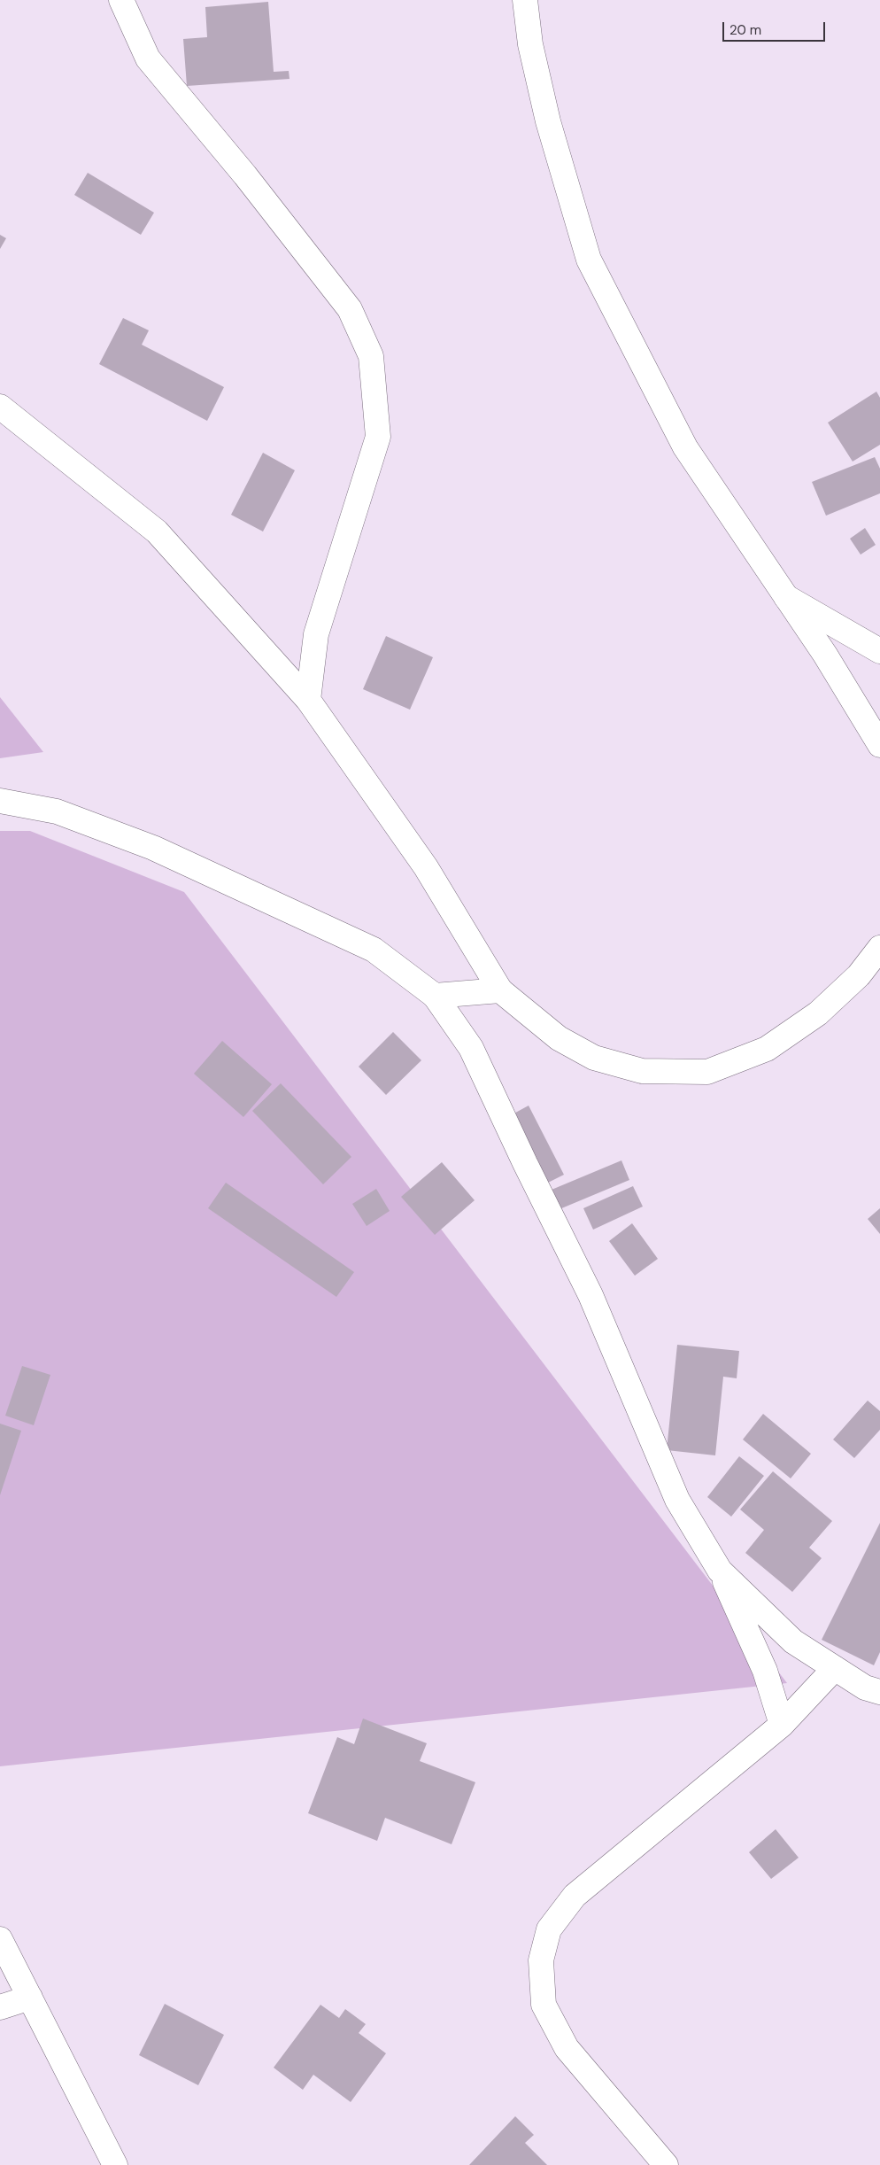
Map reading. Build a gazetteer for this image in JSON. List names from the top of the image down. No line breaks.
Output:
{"scale_bar":"20 m"}
